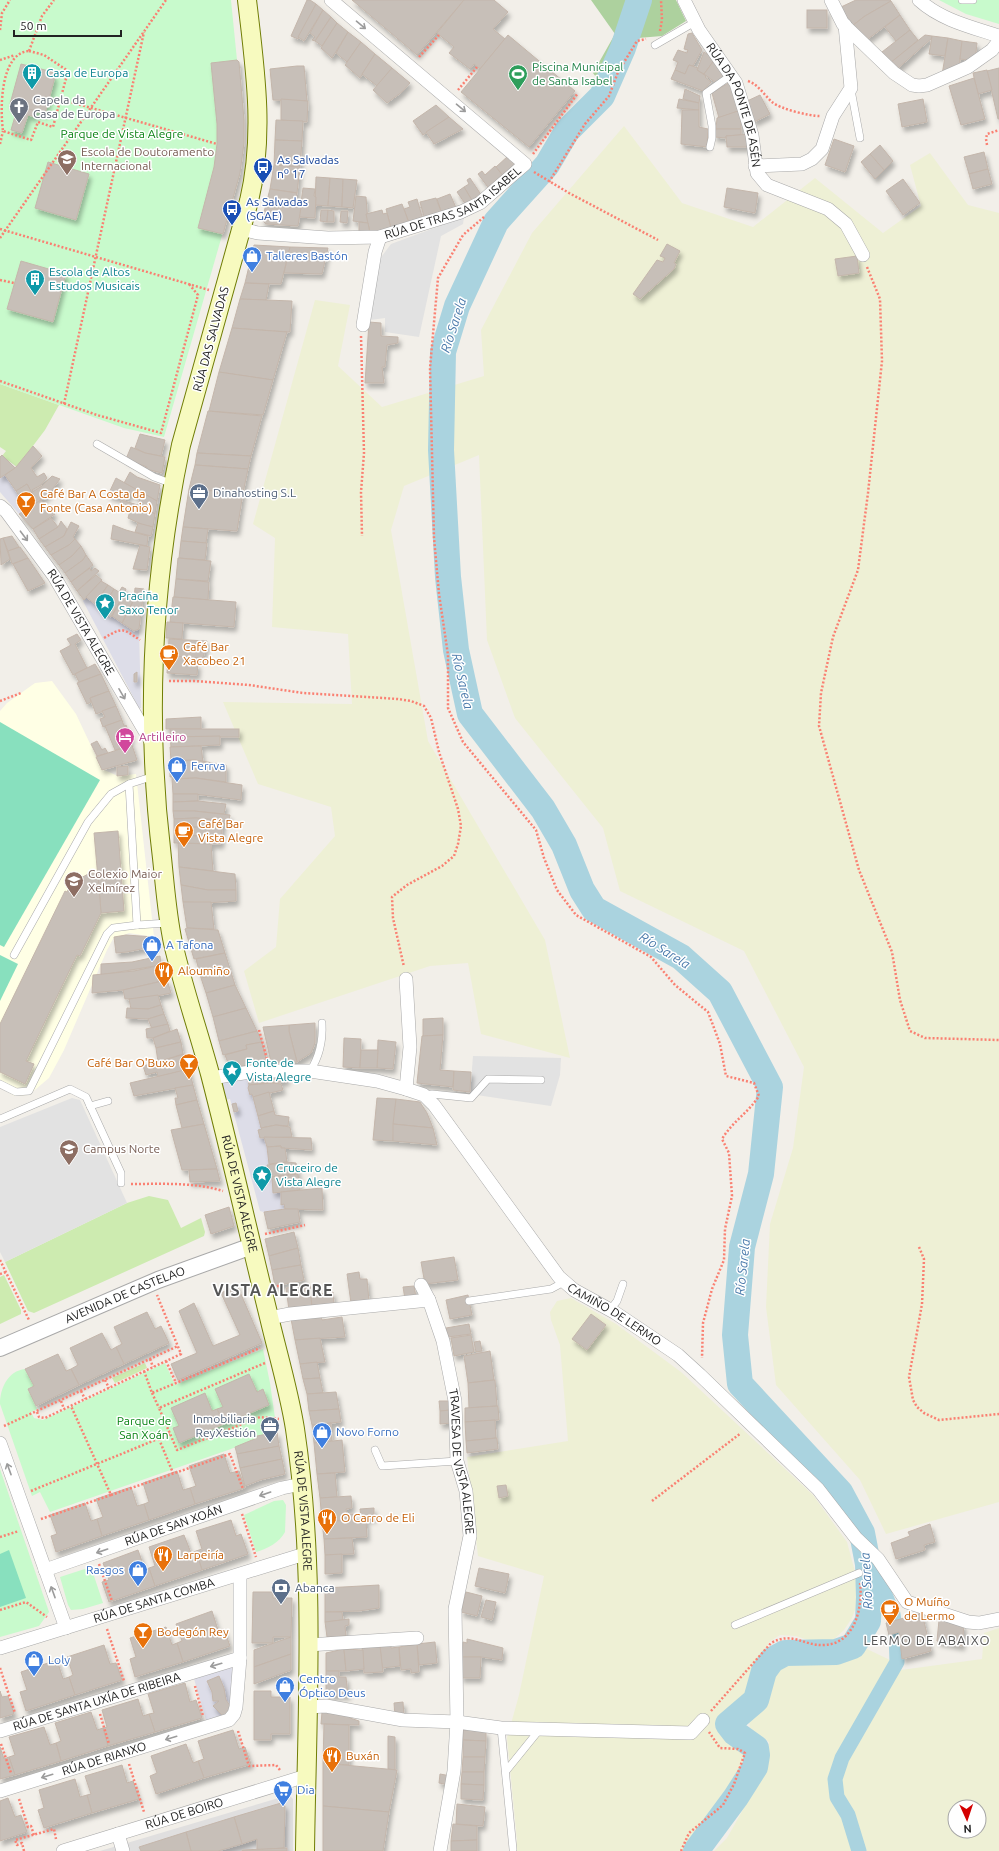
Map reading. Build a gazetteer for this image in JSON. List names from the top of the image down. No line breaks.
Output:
{"streets":{"main road":["RÚA DAS SALVADAS","RÚA DE VISTA ALEGRE"],"street":["RÚA DA PONTE DE ASÉN","RÚA DE TRAS SANTA ISABEL","AVENIDA DE CASTELAO","CAMIÑO DE LERMO","TRAVESA DE VISTA ALEGRE","RÚA DE SAN XOÁN","RÚA DE SANTA COMBA","RÚA DE SANTA UXÍA DE RIBEIRA","RÚA DE RIANXO","RÚA DE BOIRO"]},"crossings":[["RÚA DAS SALVADAS","RÚA DE VISTA ALEGRE"],["RÚA DE VISTA ALEGRE","AVENIDA DE CASTELAO"],["RÚA DE VISTA ALEGRE","CAMIÑO DE LERMO"],["RÚA DE VISTA ALEGRE","RÚA DE SAN XOÁN"],["RÚA DE VISTA ALEGRE","RÚA DE SANTA COMBA"],["RÚA DE VISTA ALEGRE","RÚA DE BOIRO"],["RÚA DE SANTA COMBA","RÚA DE RIANXO"],["RÚA DE SANTA UXÍA DE RIBEIRA","RÚA DE RIANXO"]],"one_way":["RÚA DE TRAS SANTA ISABEL","RÚA DE SAN XOÁN","RÚA DE RIANXO"],"districts":["VISTA ALEGRE","LERMO DE ABAIXO"],"water":["Río Sarela"],"parks":["Parque de Vista Alegre","Parque de San Xoán"],"places":{"building":["Casa de Europa","Escola de Altos Estudos Musicais"],"sports":["Piscina Municipal de Santa Isabel"],"church":["Capela da Casa de Europa"],"school or university":["Escola de Doutoramento Internacional","Colexio Maior Xelmírez","Campus Norte"],"bus stop":["As Salvadas nº 17","As Salvadas (SGAE)"],"shop":["Talleres Bastón","Ferrva","A Tafona","Novo Forno","Rasgos","Loly","Centro Óptico Deus"],"office":["Dinahosting S.L","Inmobiliaria ReyXestión"],"bar":["Café Bar A Costa da Fonte (Casa Antonio)","Café Bar O'Buxo","Bodegón Rey"],"place":["Praciña Saxo Tenor","Fonte de Vista Alegre","Cruceiro de Vista Alegre"],"cafe":["Café Bar Xacobeo 21","Café Bar Vista Alegre","O Muíño de Lermo"],"hotel":["Artilleiro"],"restaurant":["Aloumiño","O Carro de Eli","Larpeiría","Buxán"],"bank":["Abanca"],"supermarket":["Dia"]},"scale_bar":"50 m","north":"bottom"}
